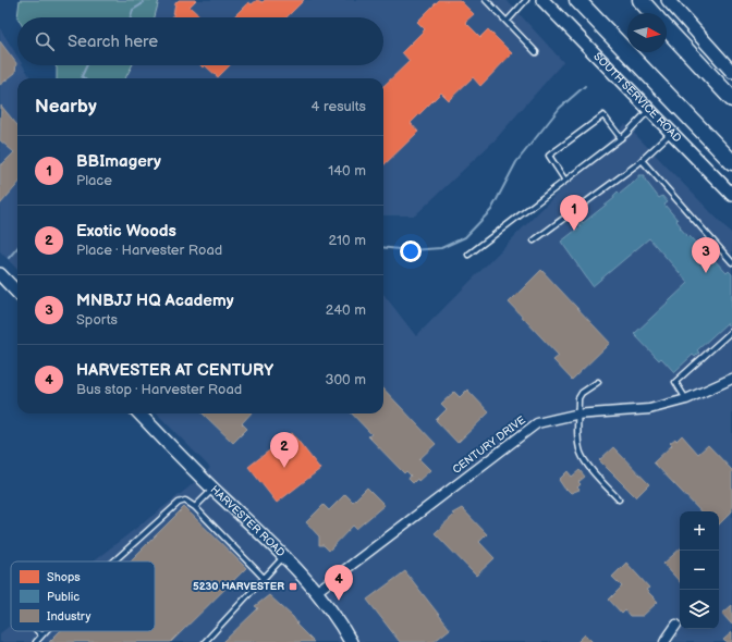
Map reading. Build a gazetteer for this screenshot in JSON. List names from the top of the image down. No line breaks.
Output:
{"streets":{"street":["SOUTH SERVICE ROAD","CENTURY DRIVE","HARVESTER ROAD"]},"crossings":[["CENTURY DRIVE","HARVESTER ROAD"]],"places":{"transit":["5230 HARVESTER"]},"legend":["Shops","Public","Industry"],"north":"right","page":{"search":"Search here","heading":["Nearby","4 results"],"list":[{"mark":"1","name":"BBImagery","note":"Place","value":"140 m"},{"mark":"2","name":"Exotic Woods","note":"Place · Harvester Road","value":"210 m"},{"mark":"3","name":"MNBJJ HQ Academy","note":"Sports","value":"240 m"},{"mark":"4","name":"HARVESTER AT CENTURY","note":"Bus stop · Harvester Road","value":"300 m"}],"pins":["1","3","2","4"],"map_buttons":["+","−"]}}
